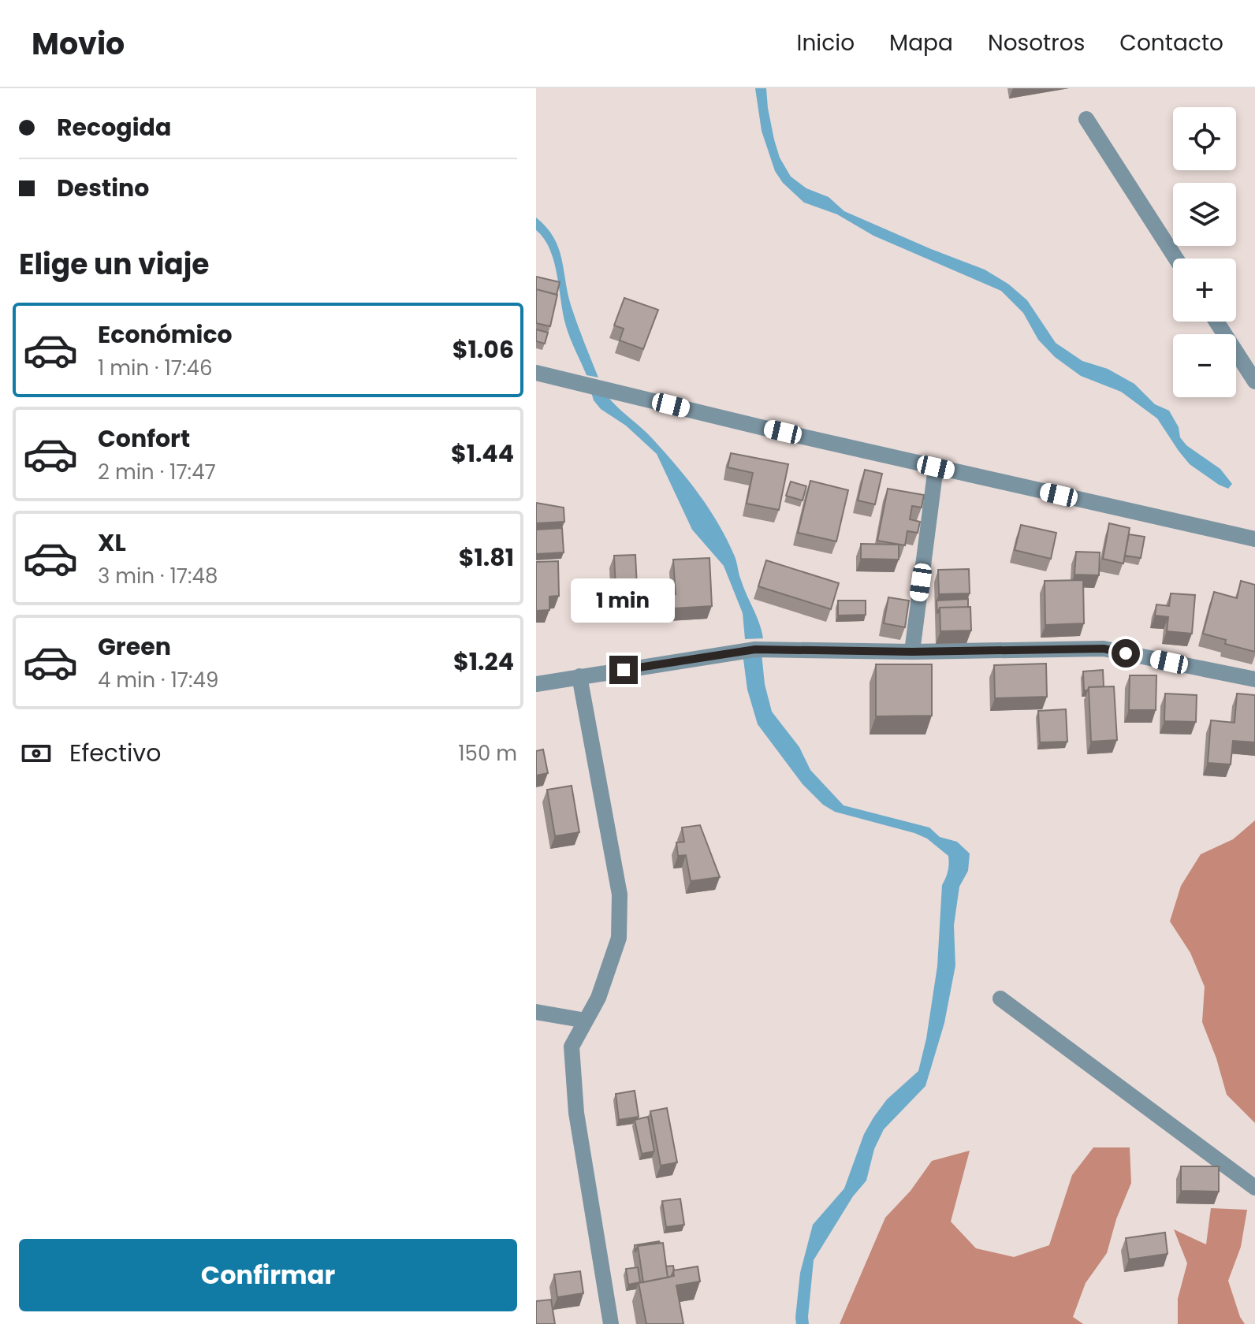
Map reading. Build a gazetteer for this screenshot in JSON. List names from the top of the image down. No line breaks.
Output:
{"page":{"header":"Movio","nav":["Inicio","Mapa","Nosotros","Contacto"],"banner":["Recogida","Destino"],"map_buttons":["+","−"],"heading":"Elige un viaje","list":[{"name":"Económico","note":"1 min · 17:46","value":"$1.06"},{"name":"Confort","note":"2 min · 17:47","value":"$1.44"},{"name":"XL","note":"3 min · 17:48","value":"$1.81"},{"name":"Green","note":"4 min · 17:49","value":"$1.24"}],"bubble":"1 min","pay":["Efectivo","150 m"],"buttons":"Confirmar"}}
